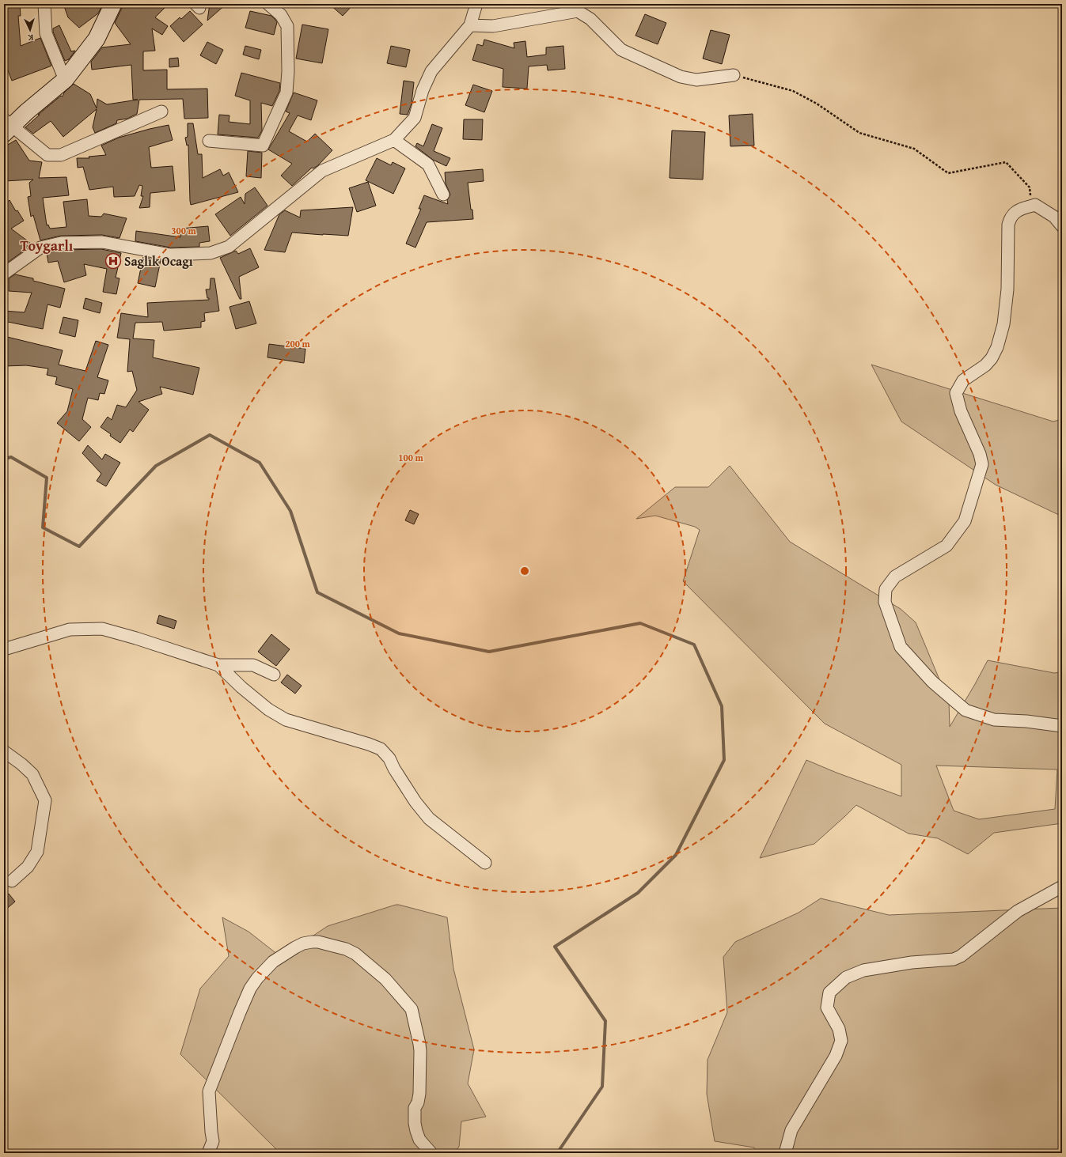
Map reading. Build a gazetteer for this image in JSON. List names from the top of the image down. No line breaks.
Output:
{"districts":["Toygarlı"],"places":{"hospital":["Saglık Ocagı"]},"north":"bottom","rings":["300 m","200 m","100 m"]}
